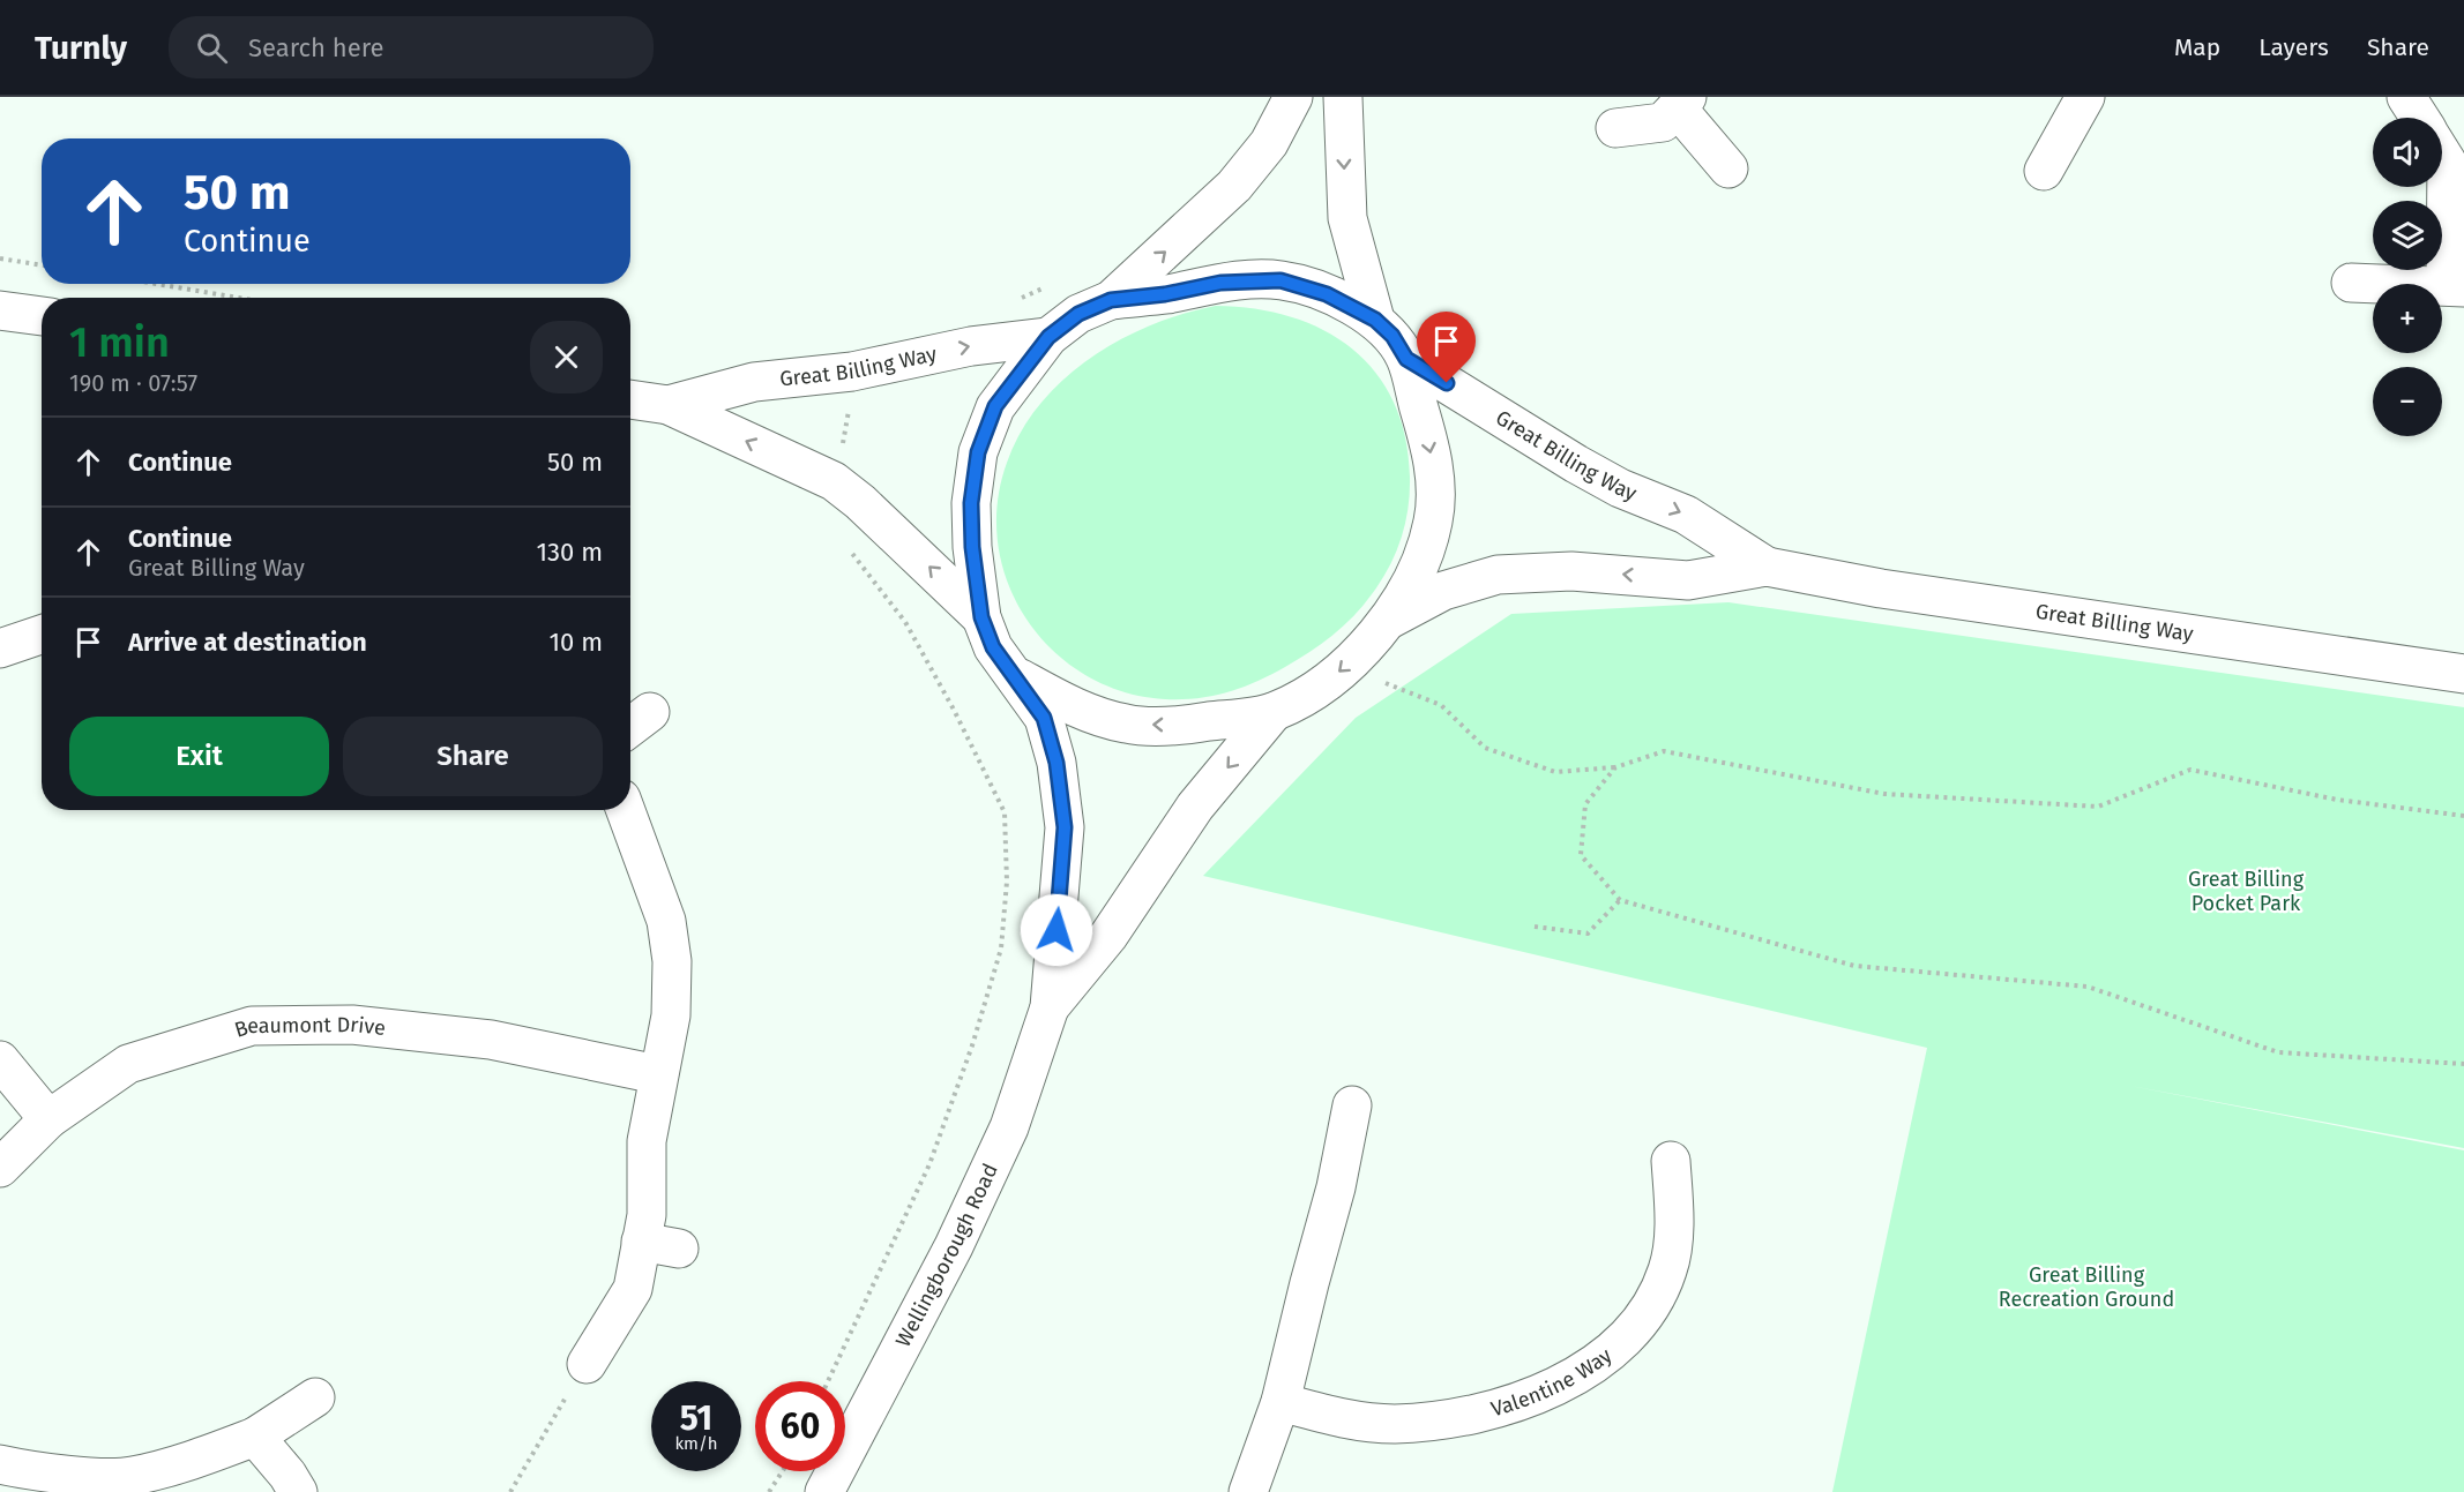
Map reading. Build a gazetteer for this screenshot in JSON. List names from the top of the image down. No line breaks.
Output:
{"streets":{"main road":["Great Billing Way","Beaumont Drive","Wellingborough Road","Valentine Way"]},"crossings":[["Great Billing Way","Wellingborough Road"]],"parks":["Great Billing Pocket Park","Great Billing Recreation Ground"],"page":{"header":"Turnly","search":"Search here","nav":["Map","Layers","Share"],"map_buttons":["+","−"],"turn":["50 m","Continue"],"heading":["1 min","190 m · 07:57"],"list":[{"name":"Continue","value":"50 m"},{"name":"Continue","note":"Great Billing Way","value":"130 m"},{"name":"Arrive at destination","value":"10 m"}],"buttons":["Exit","Share"],"speed":"51 km/h","limit":"60"}}
